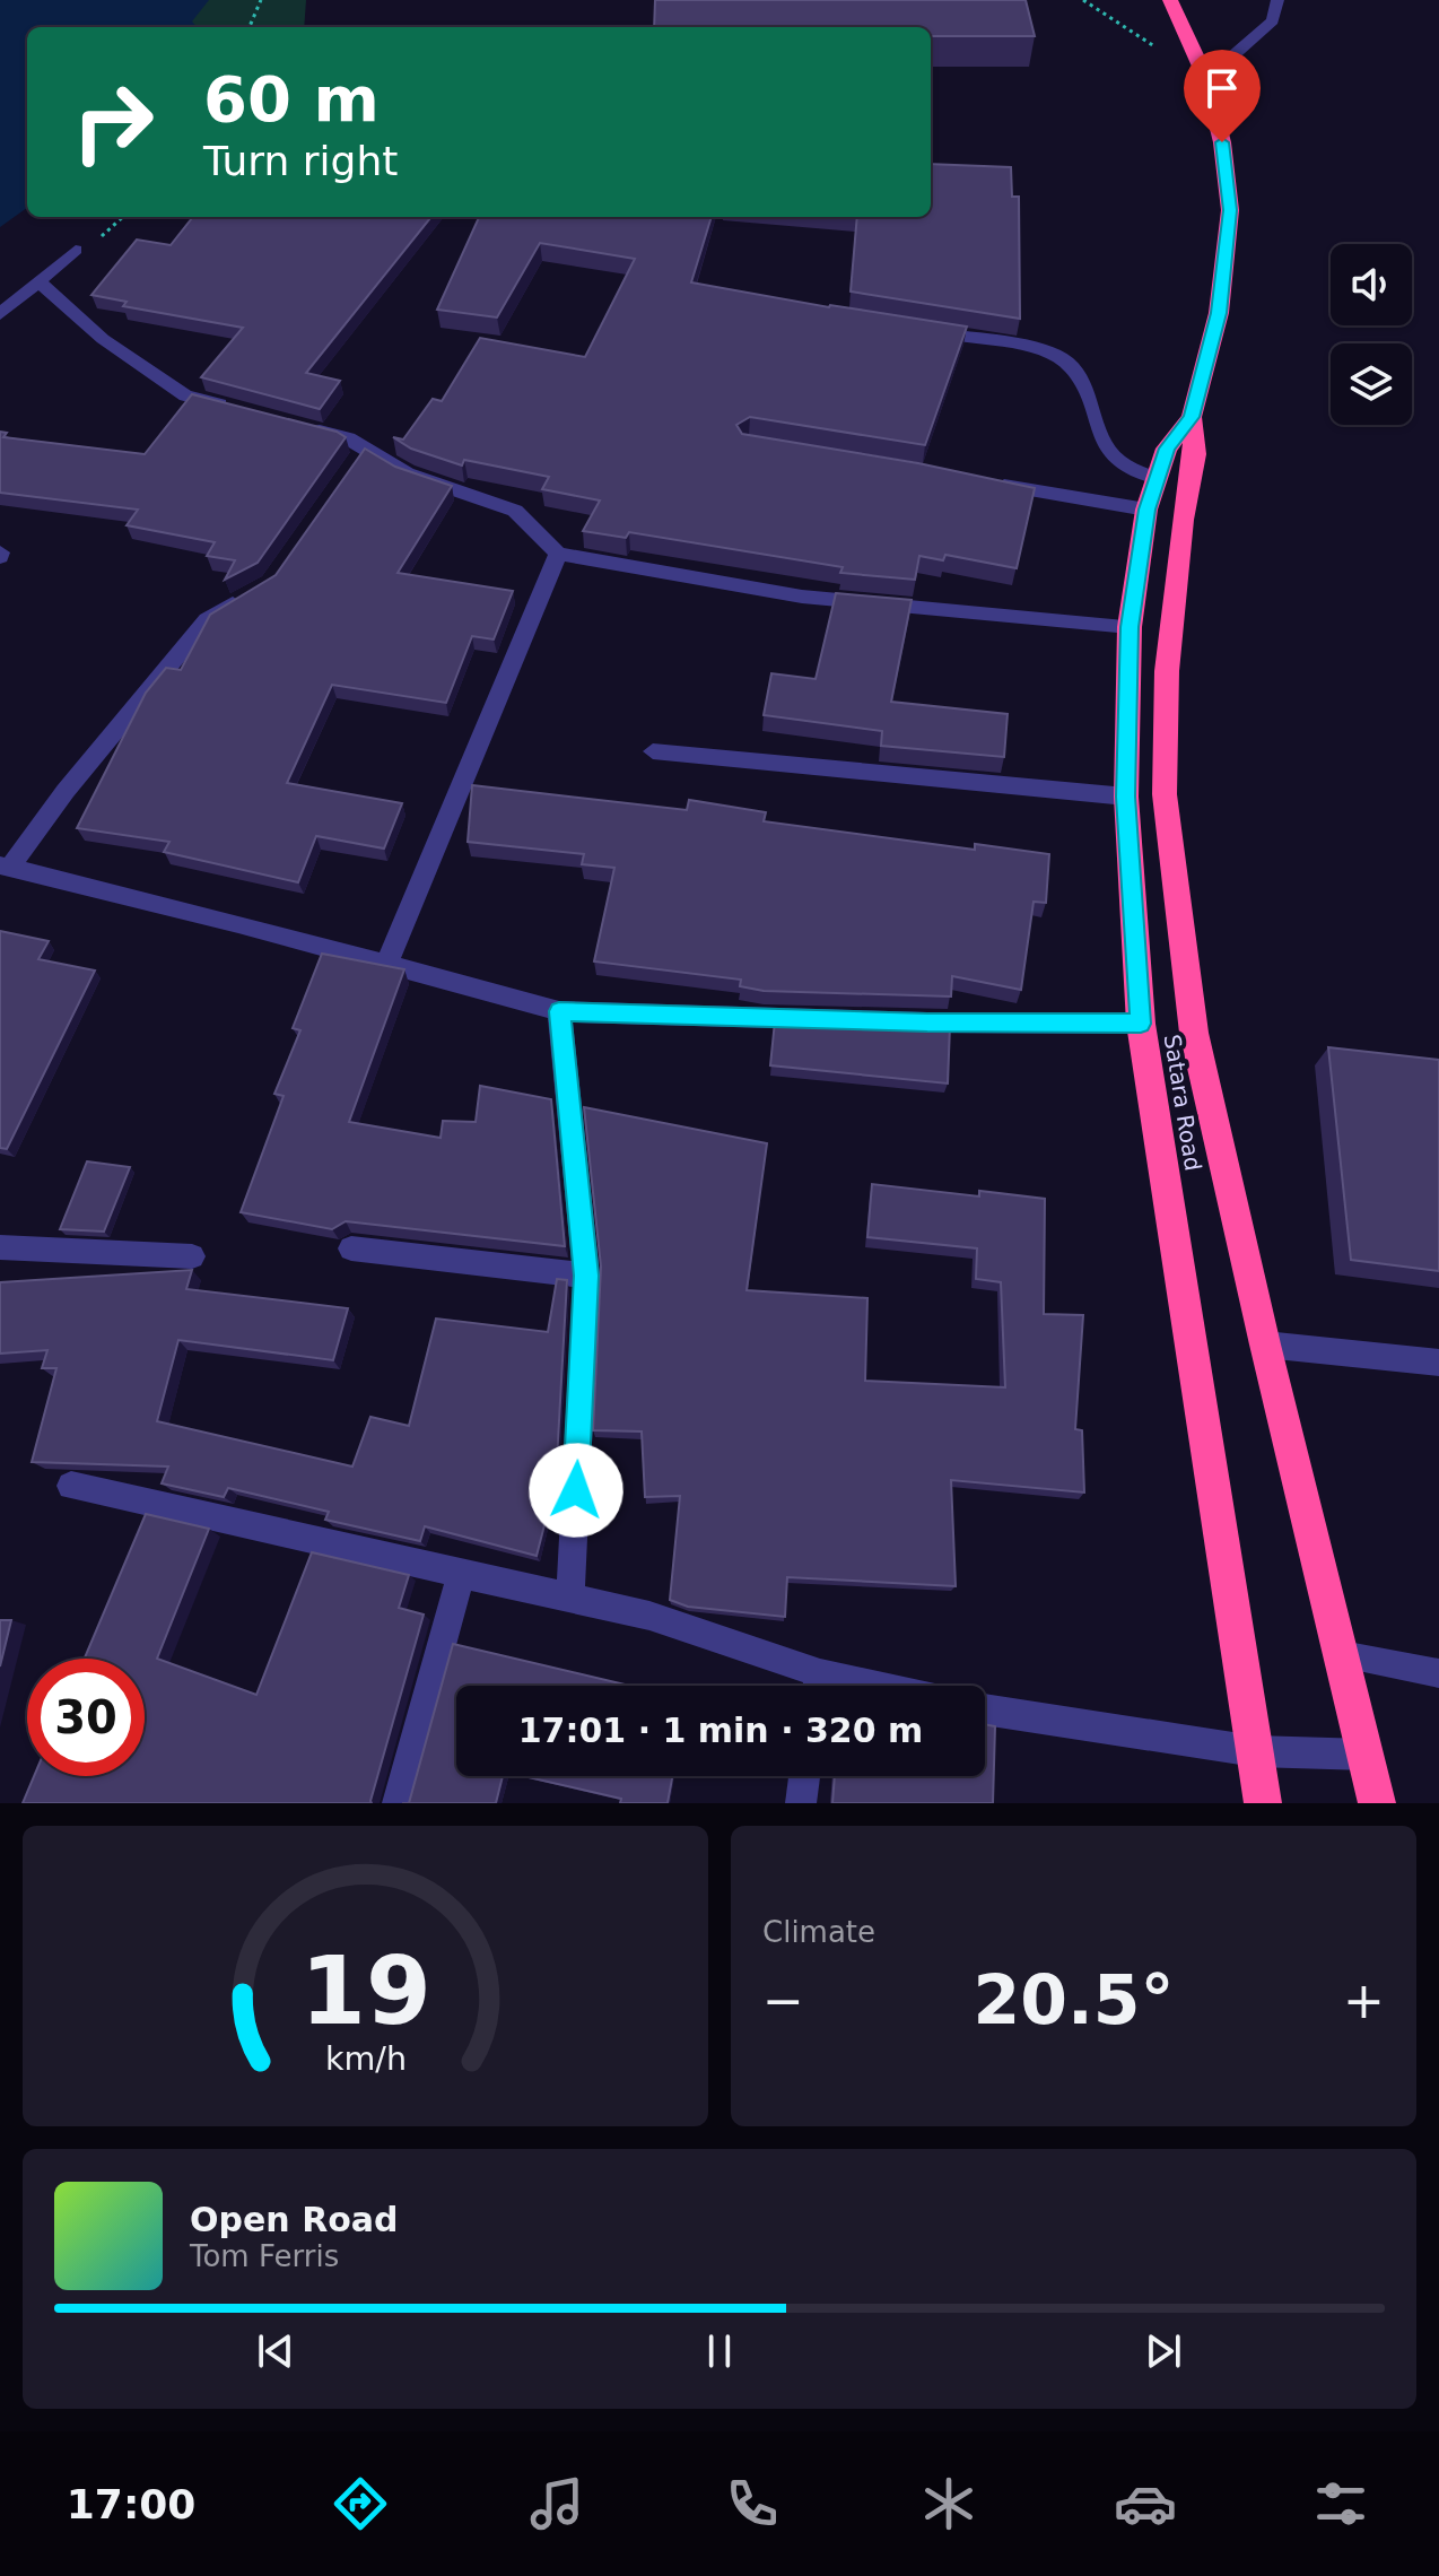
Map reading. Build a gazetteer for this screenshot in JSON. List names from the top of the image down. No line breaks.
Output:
{"streets":{"highway":["Satara Road"]},"page":{"turn":["60 m","Turn right"],"limit":"30","trip":"17:01 · 1 min · 320 m","tile":"Climate","heat":["−","20.5°","+"],"song":["Open Road","Tom Ferris"],"tabs":"17:00","gauge":["19","km/h"]}}
